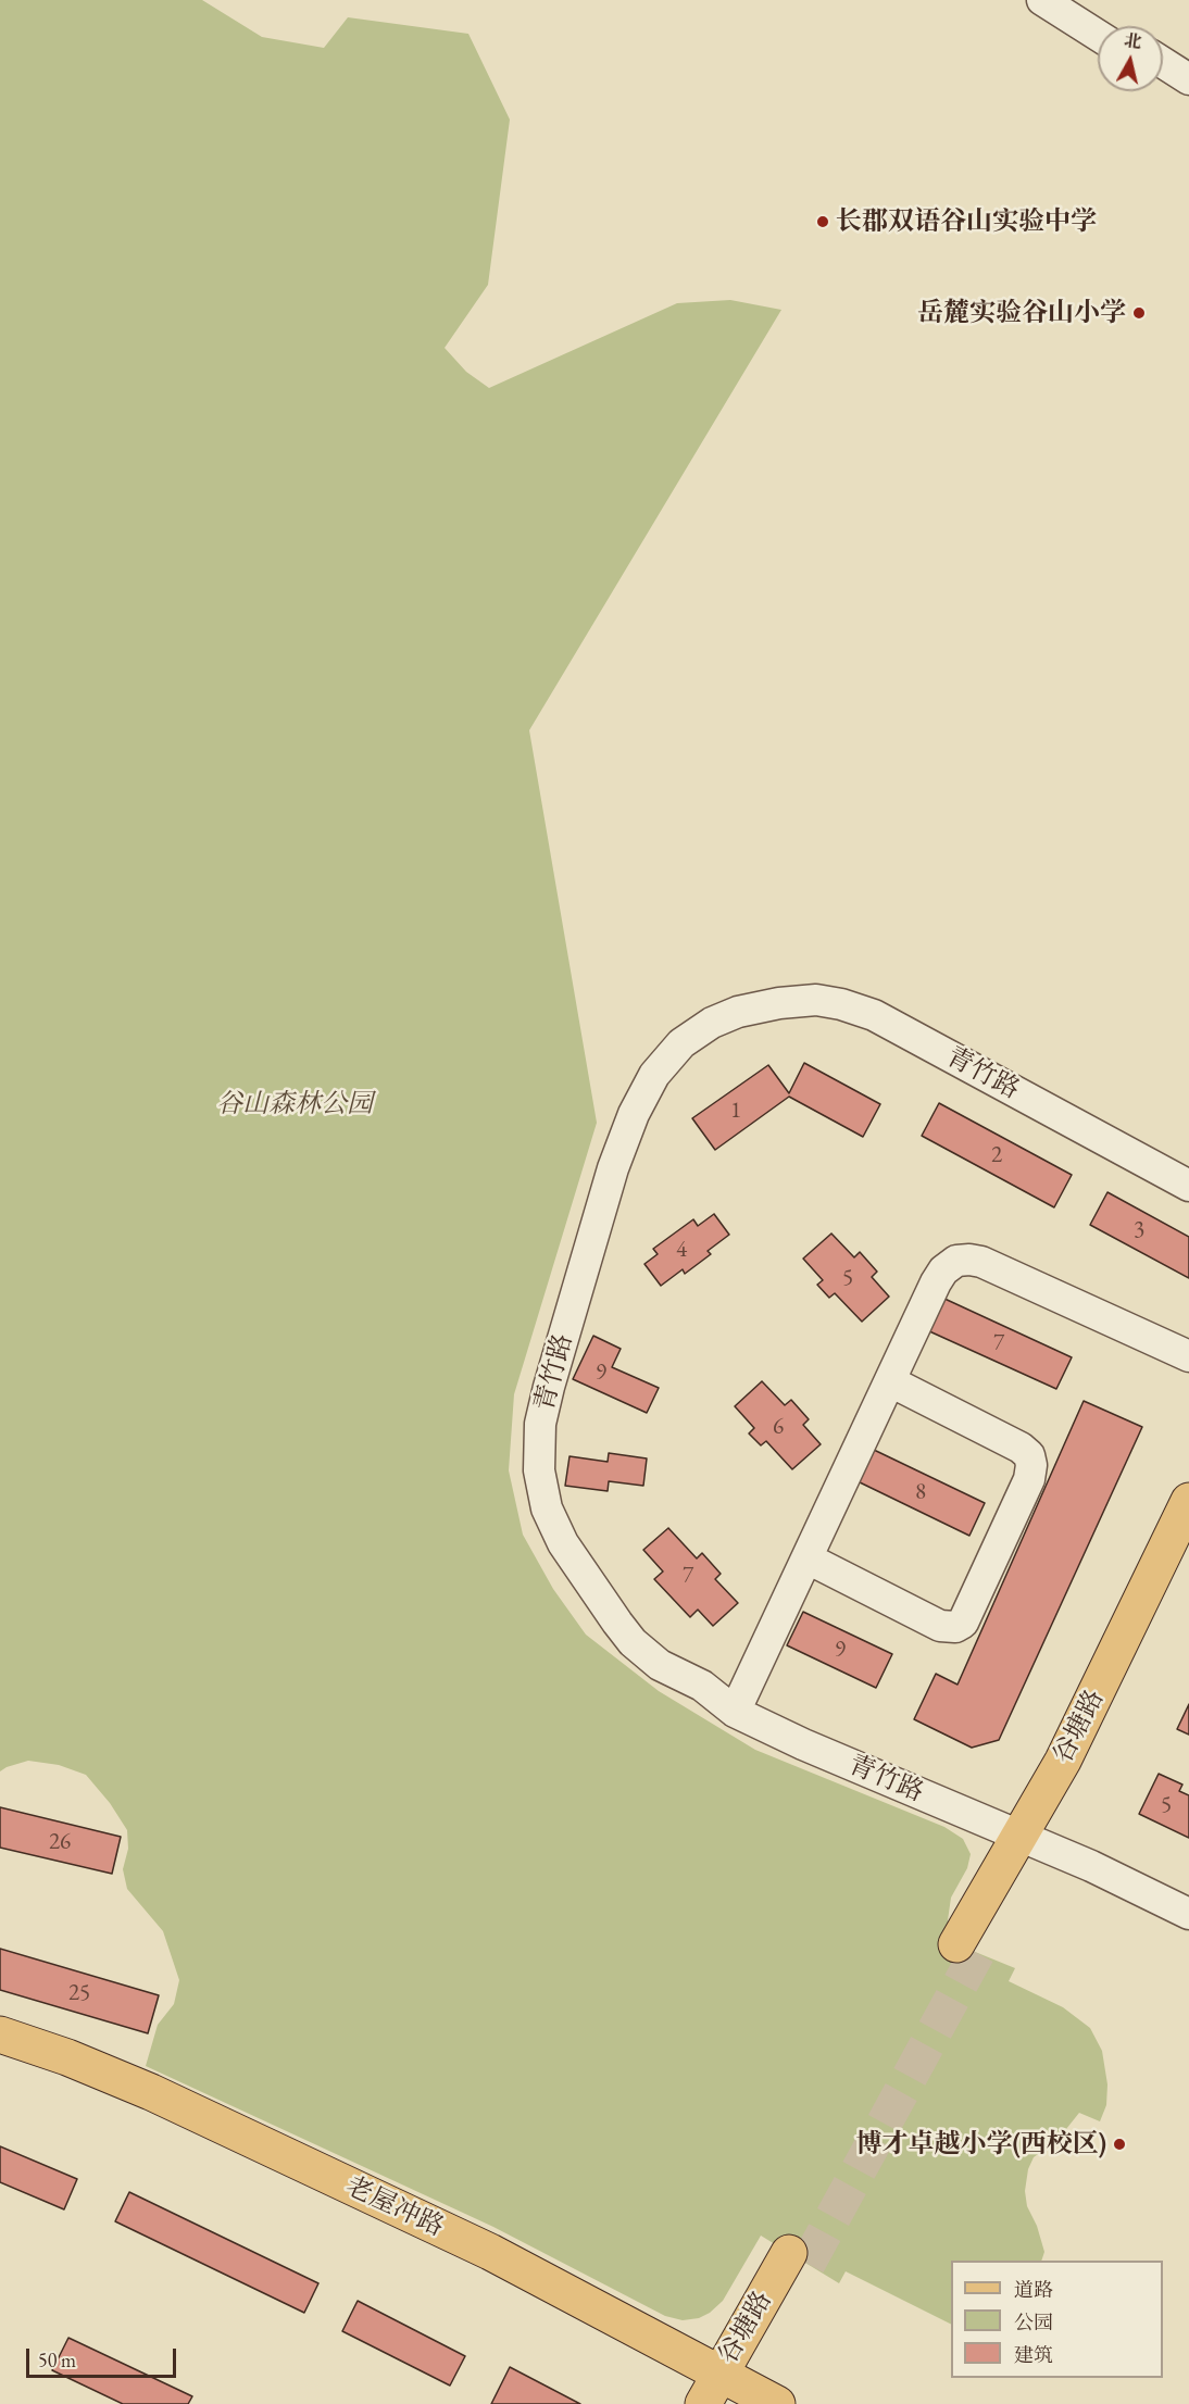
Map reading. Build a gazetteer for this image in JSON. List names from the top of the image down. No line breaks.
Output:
{"streets":{"main road":["谷塘路","老屋冲路"],"street":["青竹路"]},"crossings":[["青竹路","谷塘路"],["谷塘路","老屋冲路"]],"parks":["谷山森林公园"],"places":["长郡双语谷山实验中学","岳麓实验谷山小学","博才卓越小学(西校区)"],"house_numbers":["1","2","3","4","5","7","9","6","8","7","9","5","26","25"],"legend":["道路","公园","建筑"],"scale_bar":"50 m","north":"top"}
